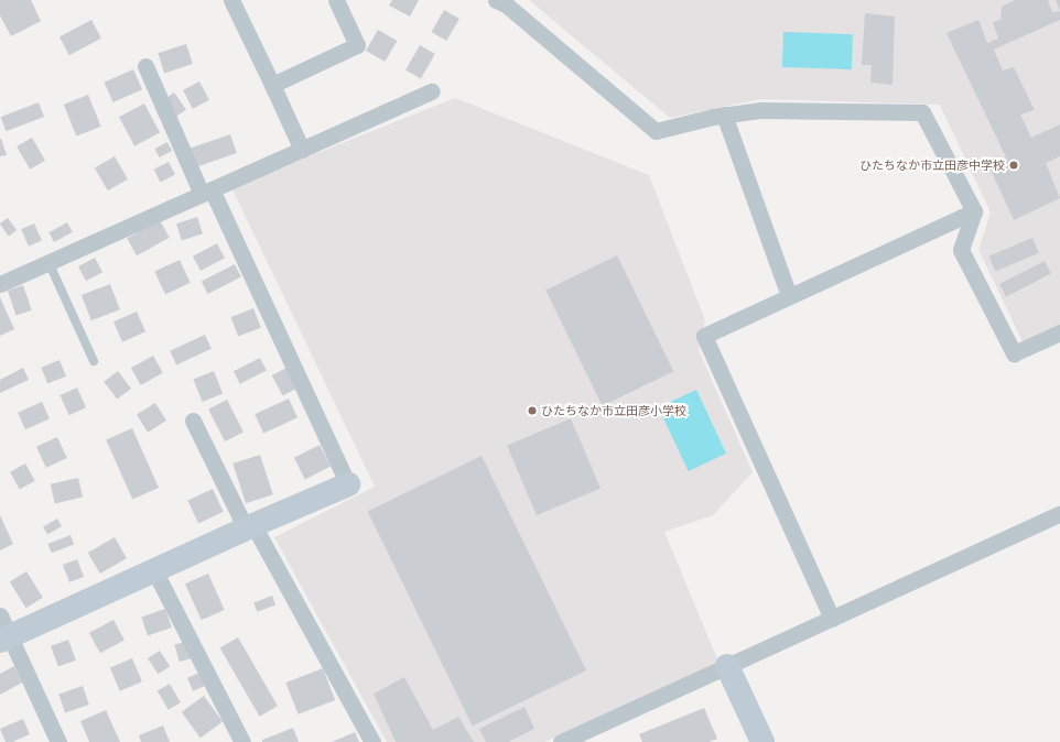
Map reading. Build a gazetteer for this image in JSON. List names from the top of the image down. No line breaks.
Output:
{"places":["ひたちなか市立田彦中学校","ひたちなか市立田彦小学校"]}
